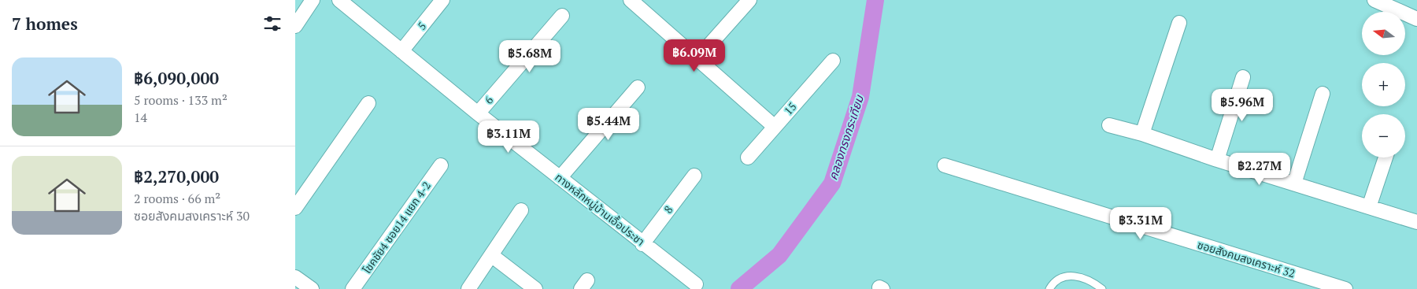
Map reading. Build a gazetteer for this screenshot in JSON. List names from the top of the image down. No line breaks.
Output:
{"streets":{"street":["5","6","15","ทางหลักหมู่บ้านเอื้อประชา","8","โชคชัย4 ซอย14 แยก 4-2","ซอยสังคมสงเคราะห์ 32"]},"crossings":[["5","ทางหลักหมู่บ้านเอื้อประชา"],["6","ทางหลักหมู่บ้านเอื้อประชา"],["ทางหลักหมู่บ้านเอื้อประชา","8"]],"water":["คลองทรงกระเทียม"],"north":"left","page":{"heading":"7 homes","map_buttons":["+","−"],"price":["฿6.09M","฿5.68M","฿5.96M","฿5.44M","฿3.11M","฿2.27M","฿3.31M"],"list":[{"name":"฿6,090,000","note":"5 rooms · 133 m² · 14"},{"name":"฿2,270,000","note":"2 rooms · 66 m² · ซอยสังคมสงเคราะห์ 30"}]}}
